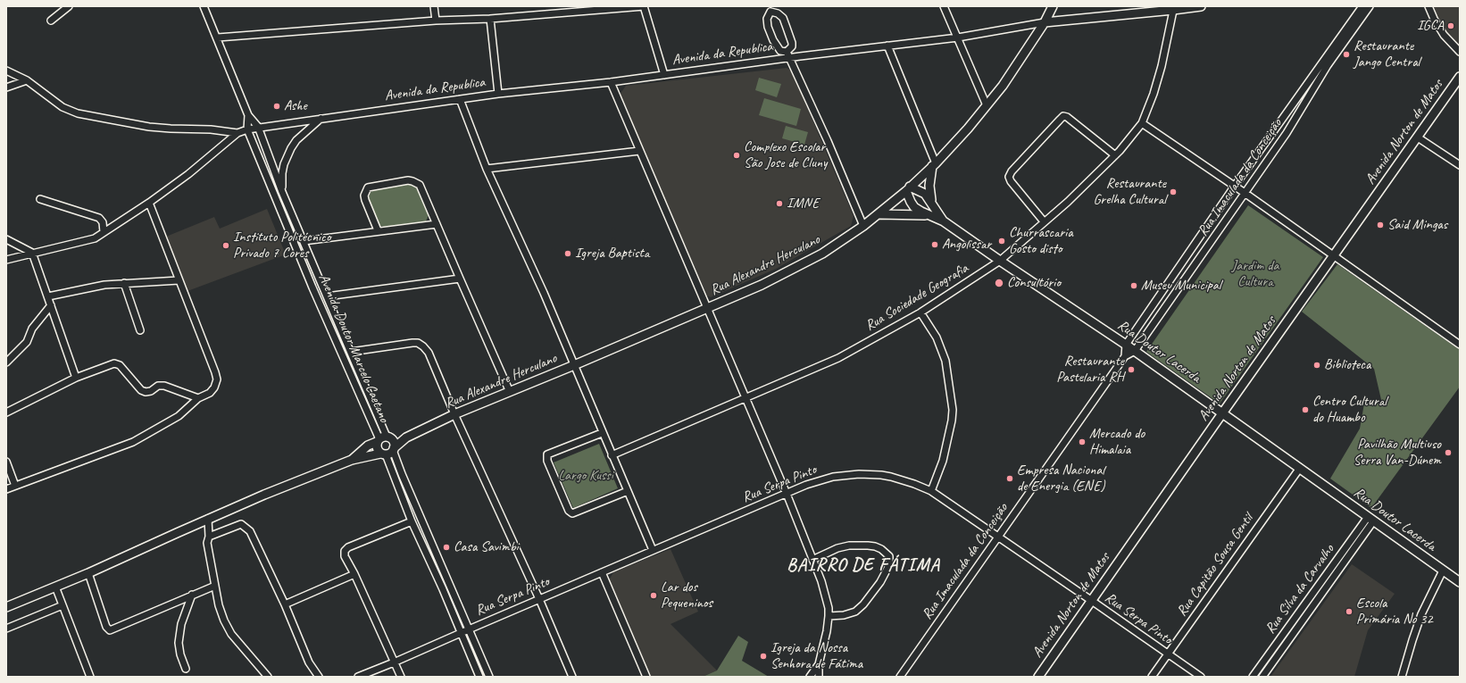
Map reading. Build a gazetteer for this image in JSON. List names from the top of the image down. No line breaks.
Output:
{"streets":{"main road":["Avenida da Republica","Avenida Norton de Matos","Rua Alexandre Herculano","Avenida Doutor Marcelo Caetano","Rua Doutor Lacerda"],"street":["Rua Imaculada da Conceição","Rua Sociedade Geografia","Rua Serpa Pinto","Rua Capitão Sousa Gentil","Rua Silva da Carvalho"]},"crossings":[["Avenida da Republica","Rua Alexandre Herculano"],["Avenida da Republica","Rua Sociedade Geografia"],["Avenida da Republica","Avenida Doutor Marcelo Caetano"],["Avenida Norton de Matos","Rua Doutor Lacerda"],["Avenida Norton de Matos","Rua Serpa Pinto"],["Rua Imaculada da Conceição","Rua Doutor Lacerda"],["Rua Imaculada da Conceição","Rua Serpa Pinto"],["Rua Alexandre Herculano","Avenida Doutor Marcelo Caetano"],["Rua Alexandre Herculano","Rua Doutor Lacerda"],["Rua Sociedade Geografia","Rua Doutor Lacerda"],["Avenida Doutor Marcelo Caetano","Rua Serpa Pinto"],["Rua Doutor Lacerda","Rua Capitão Sousa Gentil"],["Rua Doutor Lacerda","Rua Silva da Carvalho"],["Rua Serpa Pinto","Rua Capitão Sousa Gentil"]],"districts":["BAIRRO DE FÁTIMA"],"parks":["Jardim da Cultura","Largo Kussi"],"places":["IGCA","Restaurante Jango Central","Ashe","Complexo Escolar São Jose de Cluny","Restaurante Grelha Cultural","IMNE","Said Mingas","Churrascaria Gosto disto","Angolissar","Instituto Politécnico Privado 7 Cores","Igreja Baptista","Consultório","Museu Municipal","Biblioteca","Restaurante Pastelaria RH","Centro Cultural do Huambo","Mercado do Himalaia","Pavilhão Multiuso Serra Van-Dúnem","Empresa Nacional de Energia (ENE)","Casa Savimbi","Lar dos Pequeninos","Escola Primária No 32","Igreja da Nossa Senhora de Fátima"]}
